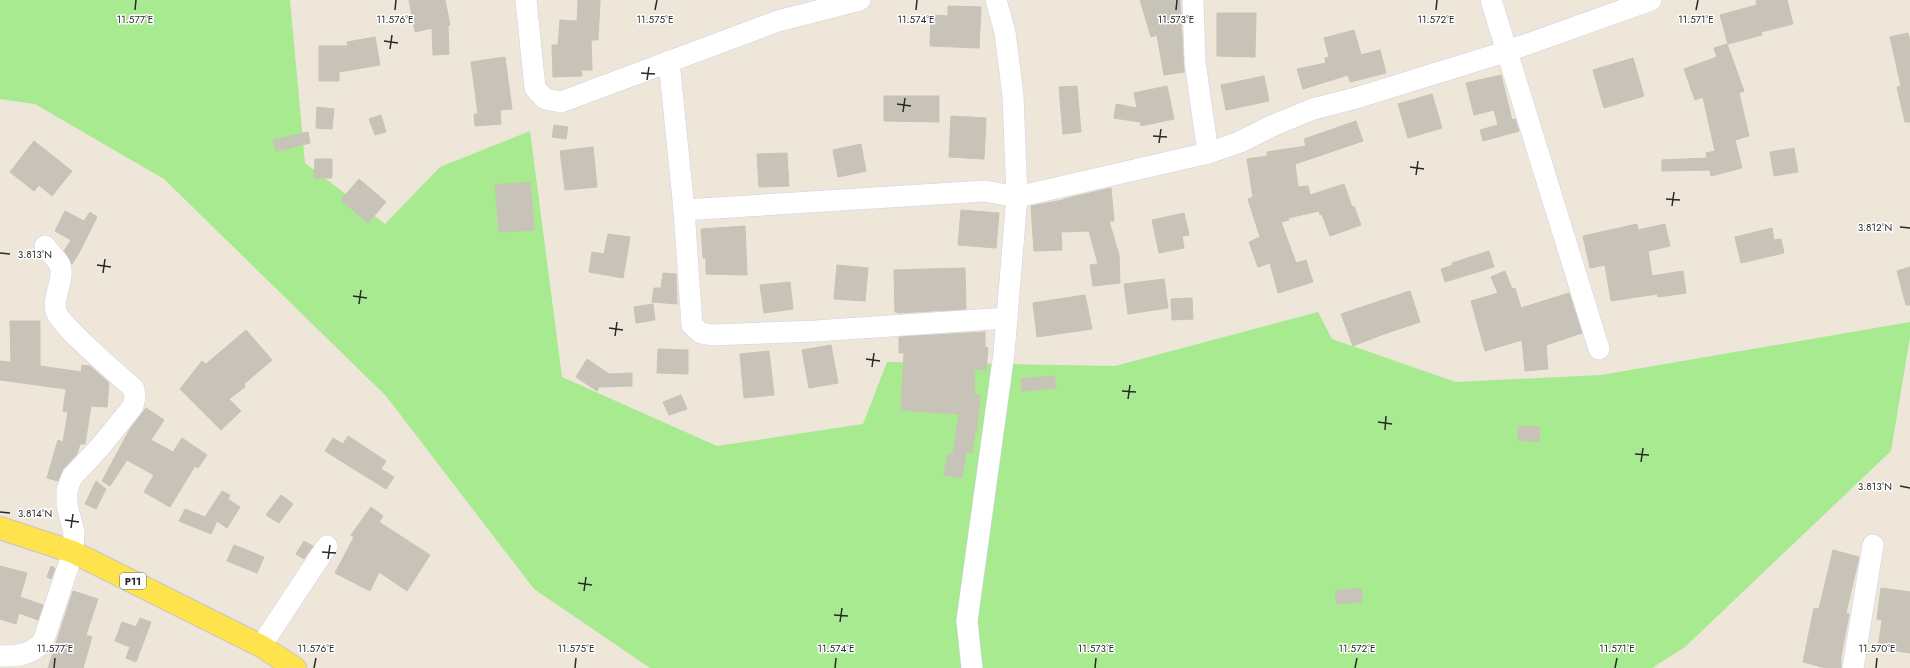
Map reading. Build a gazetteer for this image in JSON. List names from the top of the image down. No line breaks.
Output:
{"streets":{"main road":["P11"]},"coordinates":["11.577°E","11.576°E","11.575°E","11.574°E","11.573°E","11.572°E","11.571°E","3.812°N","3.813°N","3.814°N","11.570°E"]}
